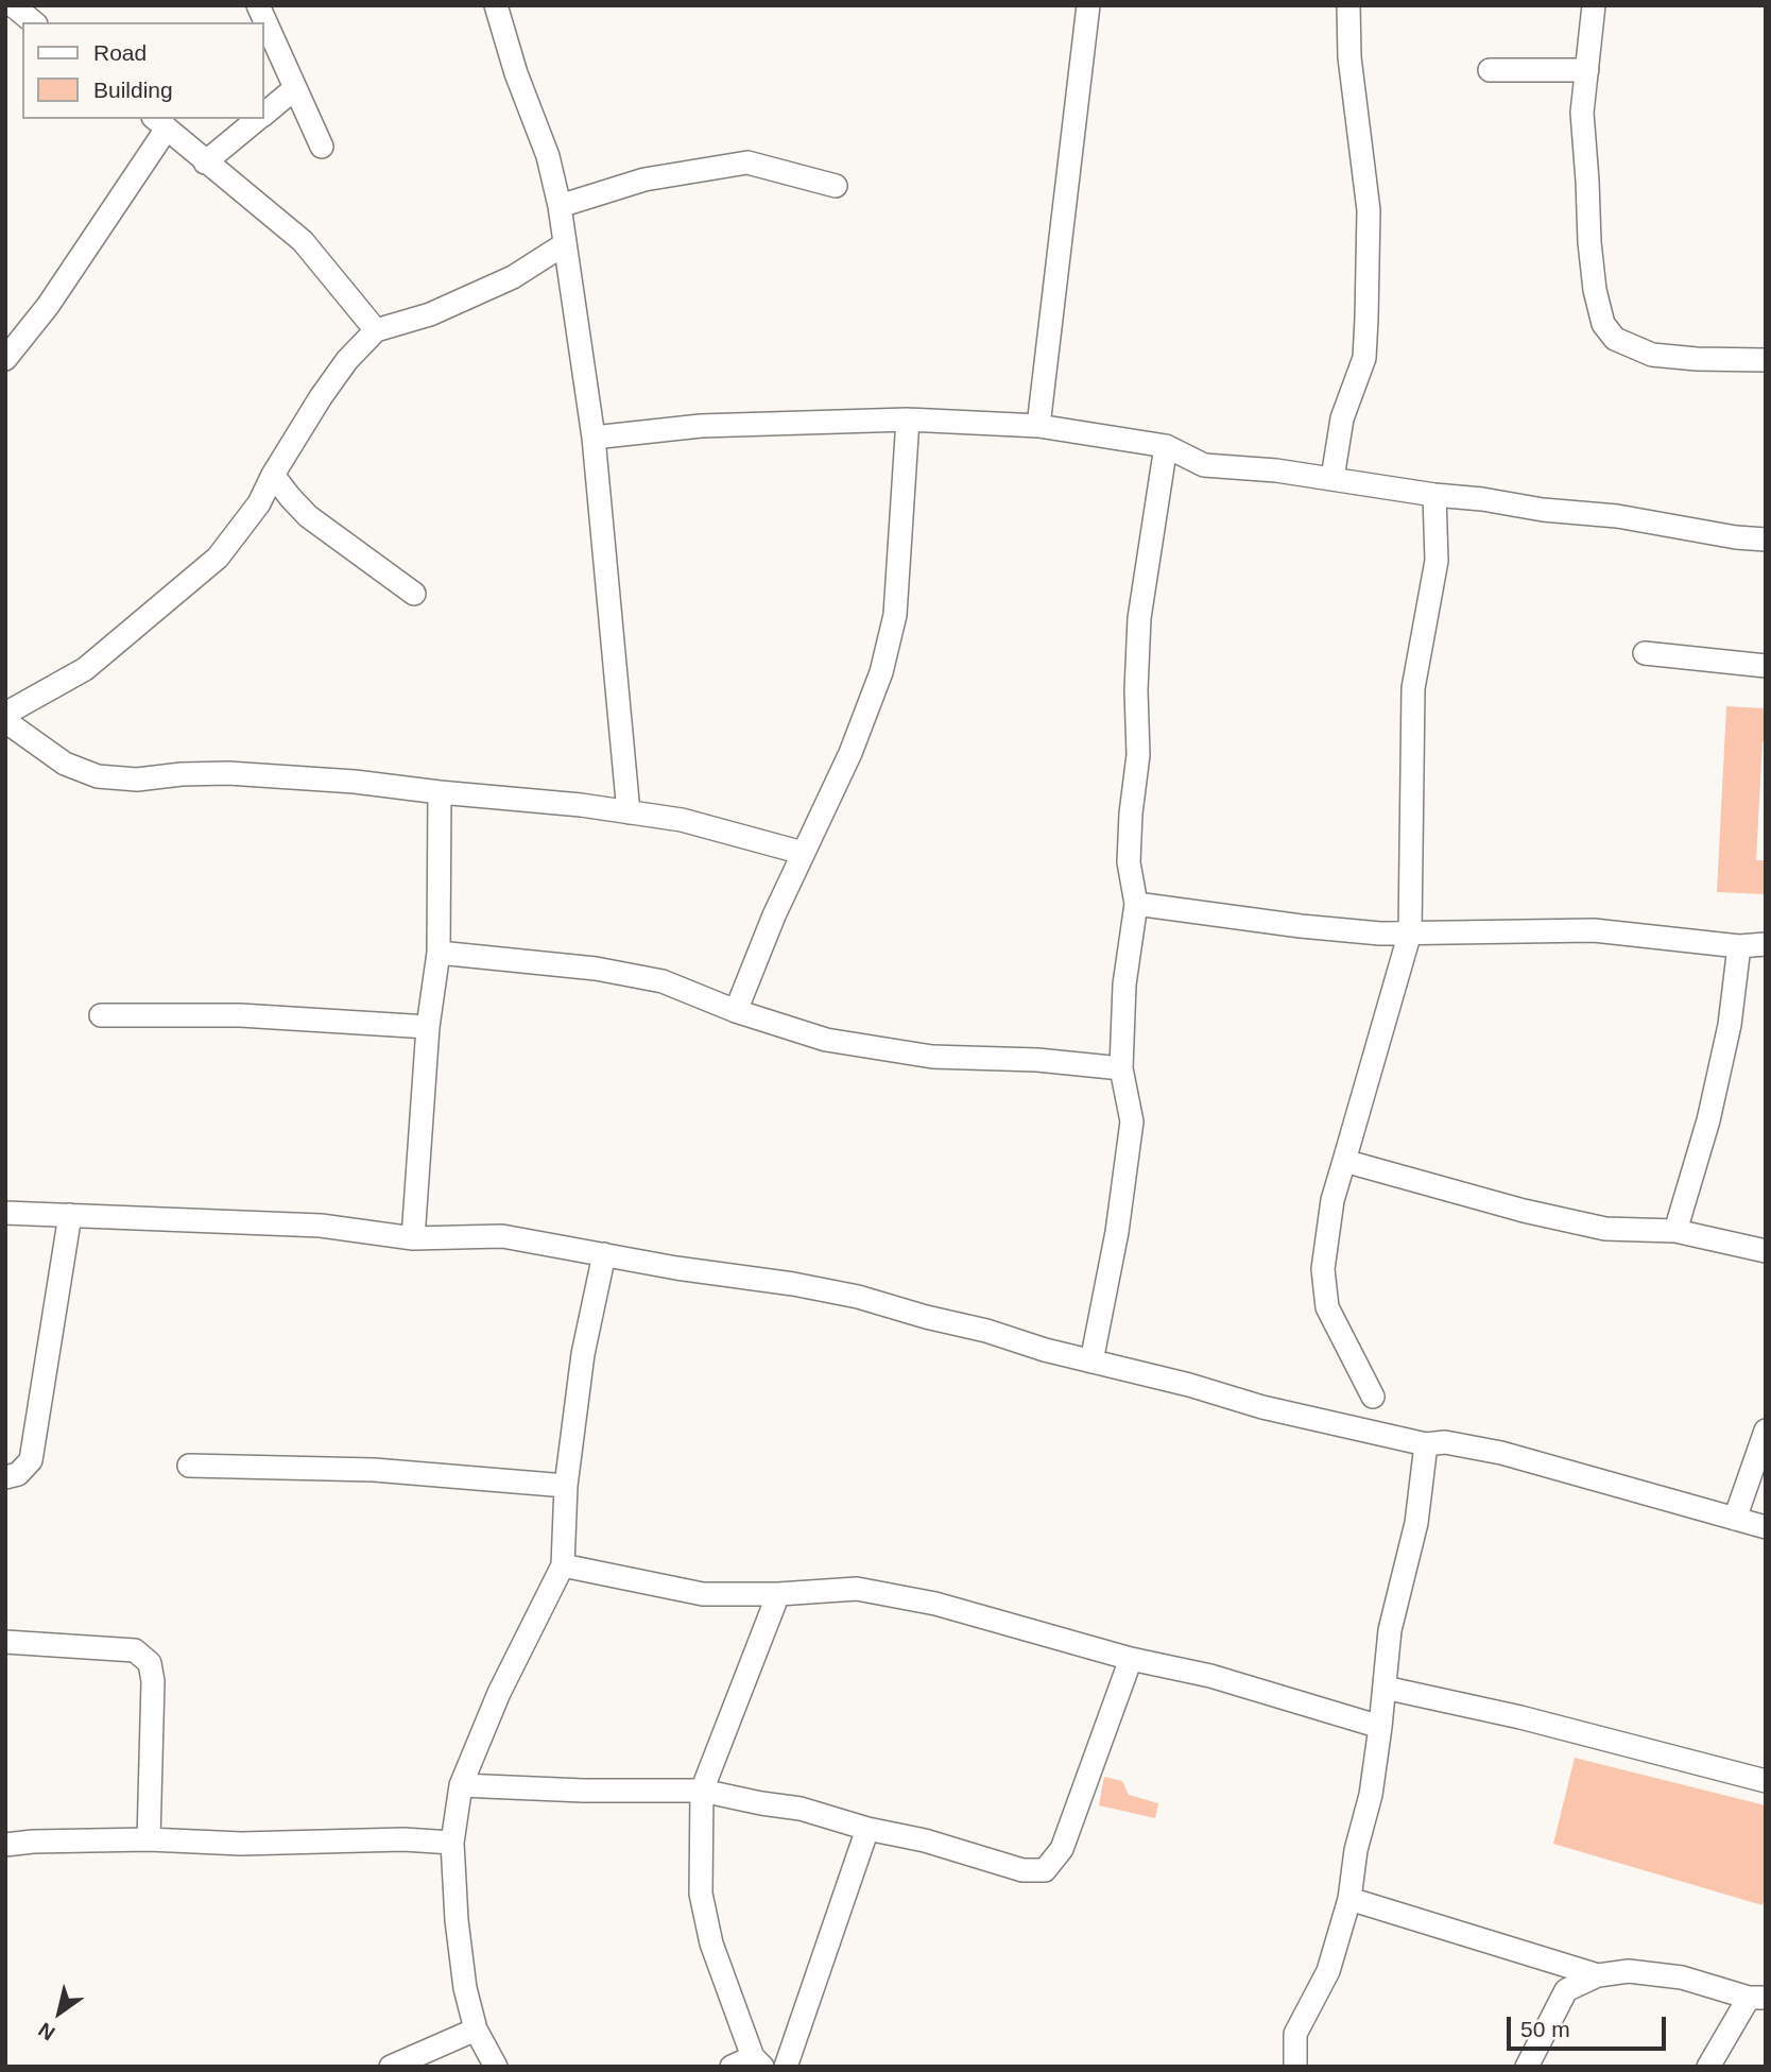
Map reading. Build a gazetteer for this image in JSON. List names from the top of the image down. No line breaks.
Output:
{"legend":["Road","Building"],"scale_bar":"50 m","north":"bottom left"}
